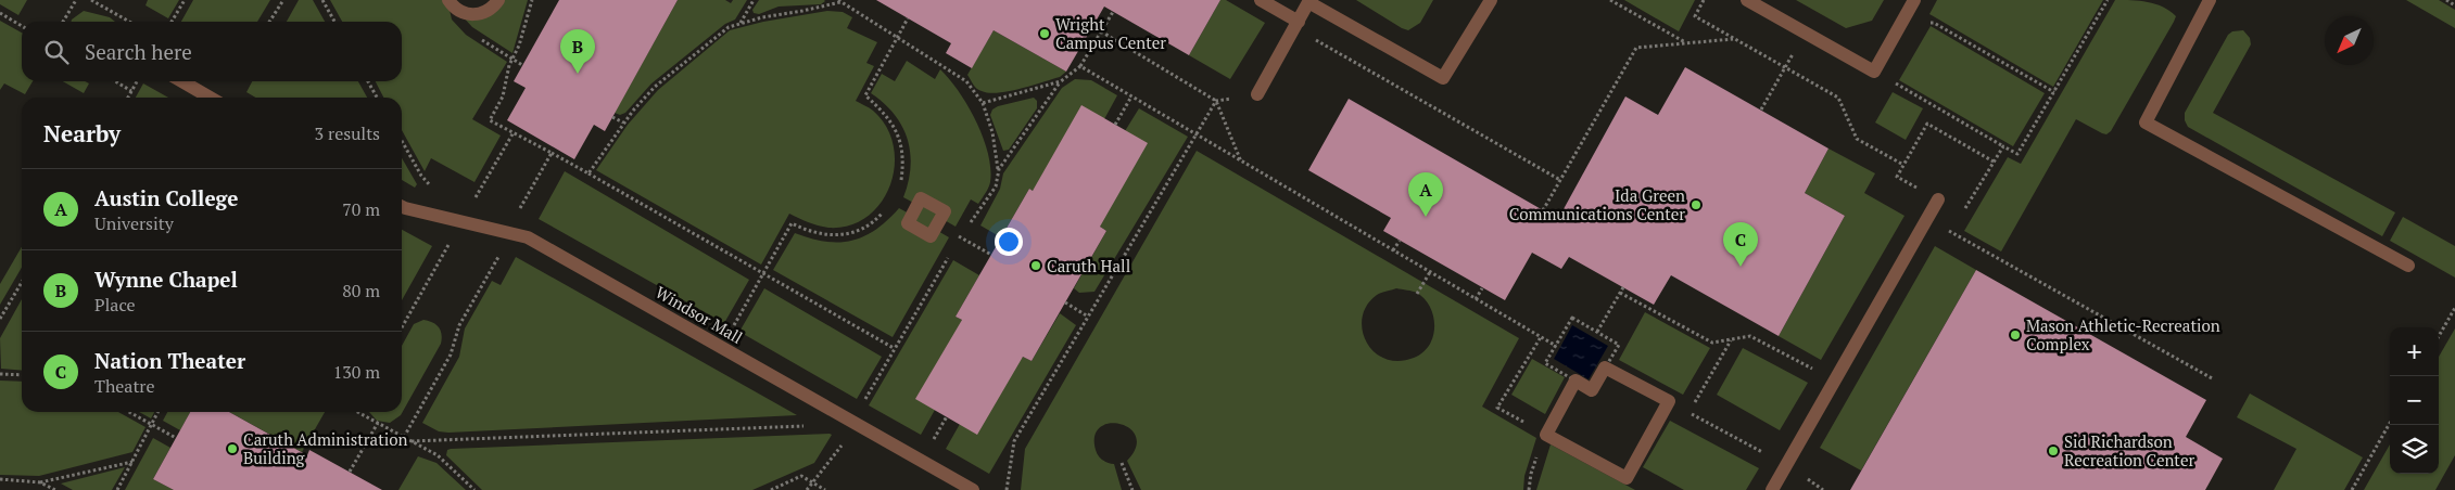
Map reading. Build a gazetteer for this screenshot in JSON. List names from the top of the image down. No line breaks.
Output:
{"streets":{"street":["Windsor Mall"]},"places":["Wright Campus Center","Ida Green Communications Center","Caruth Hall","Mason Athletic-Recreation Complex","Caruth Administration Building","Sid Richardson Recreation Center"],"north":"bottom left","page":{"search":"Search here","pins":["B","A","C"],"heading":["Nearby","3 results"],"list":[{"mark":"A","name":"Austin College","note":"University","value":"70 m"},{"mark":"B","name":"Wynne Chapel","note":"Place","value":"80 m"},{"mark":"C","name":"Nation Theater","note":"Theatre","value":"130 m"}],"map_buttons":["+","−"]}}
